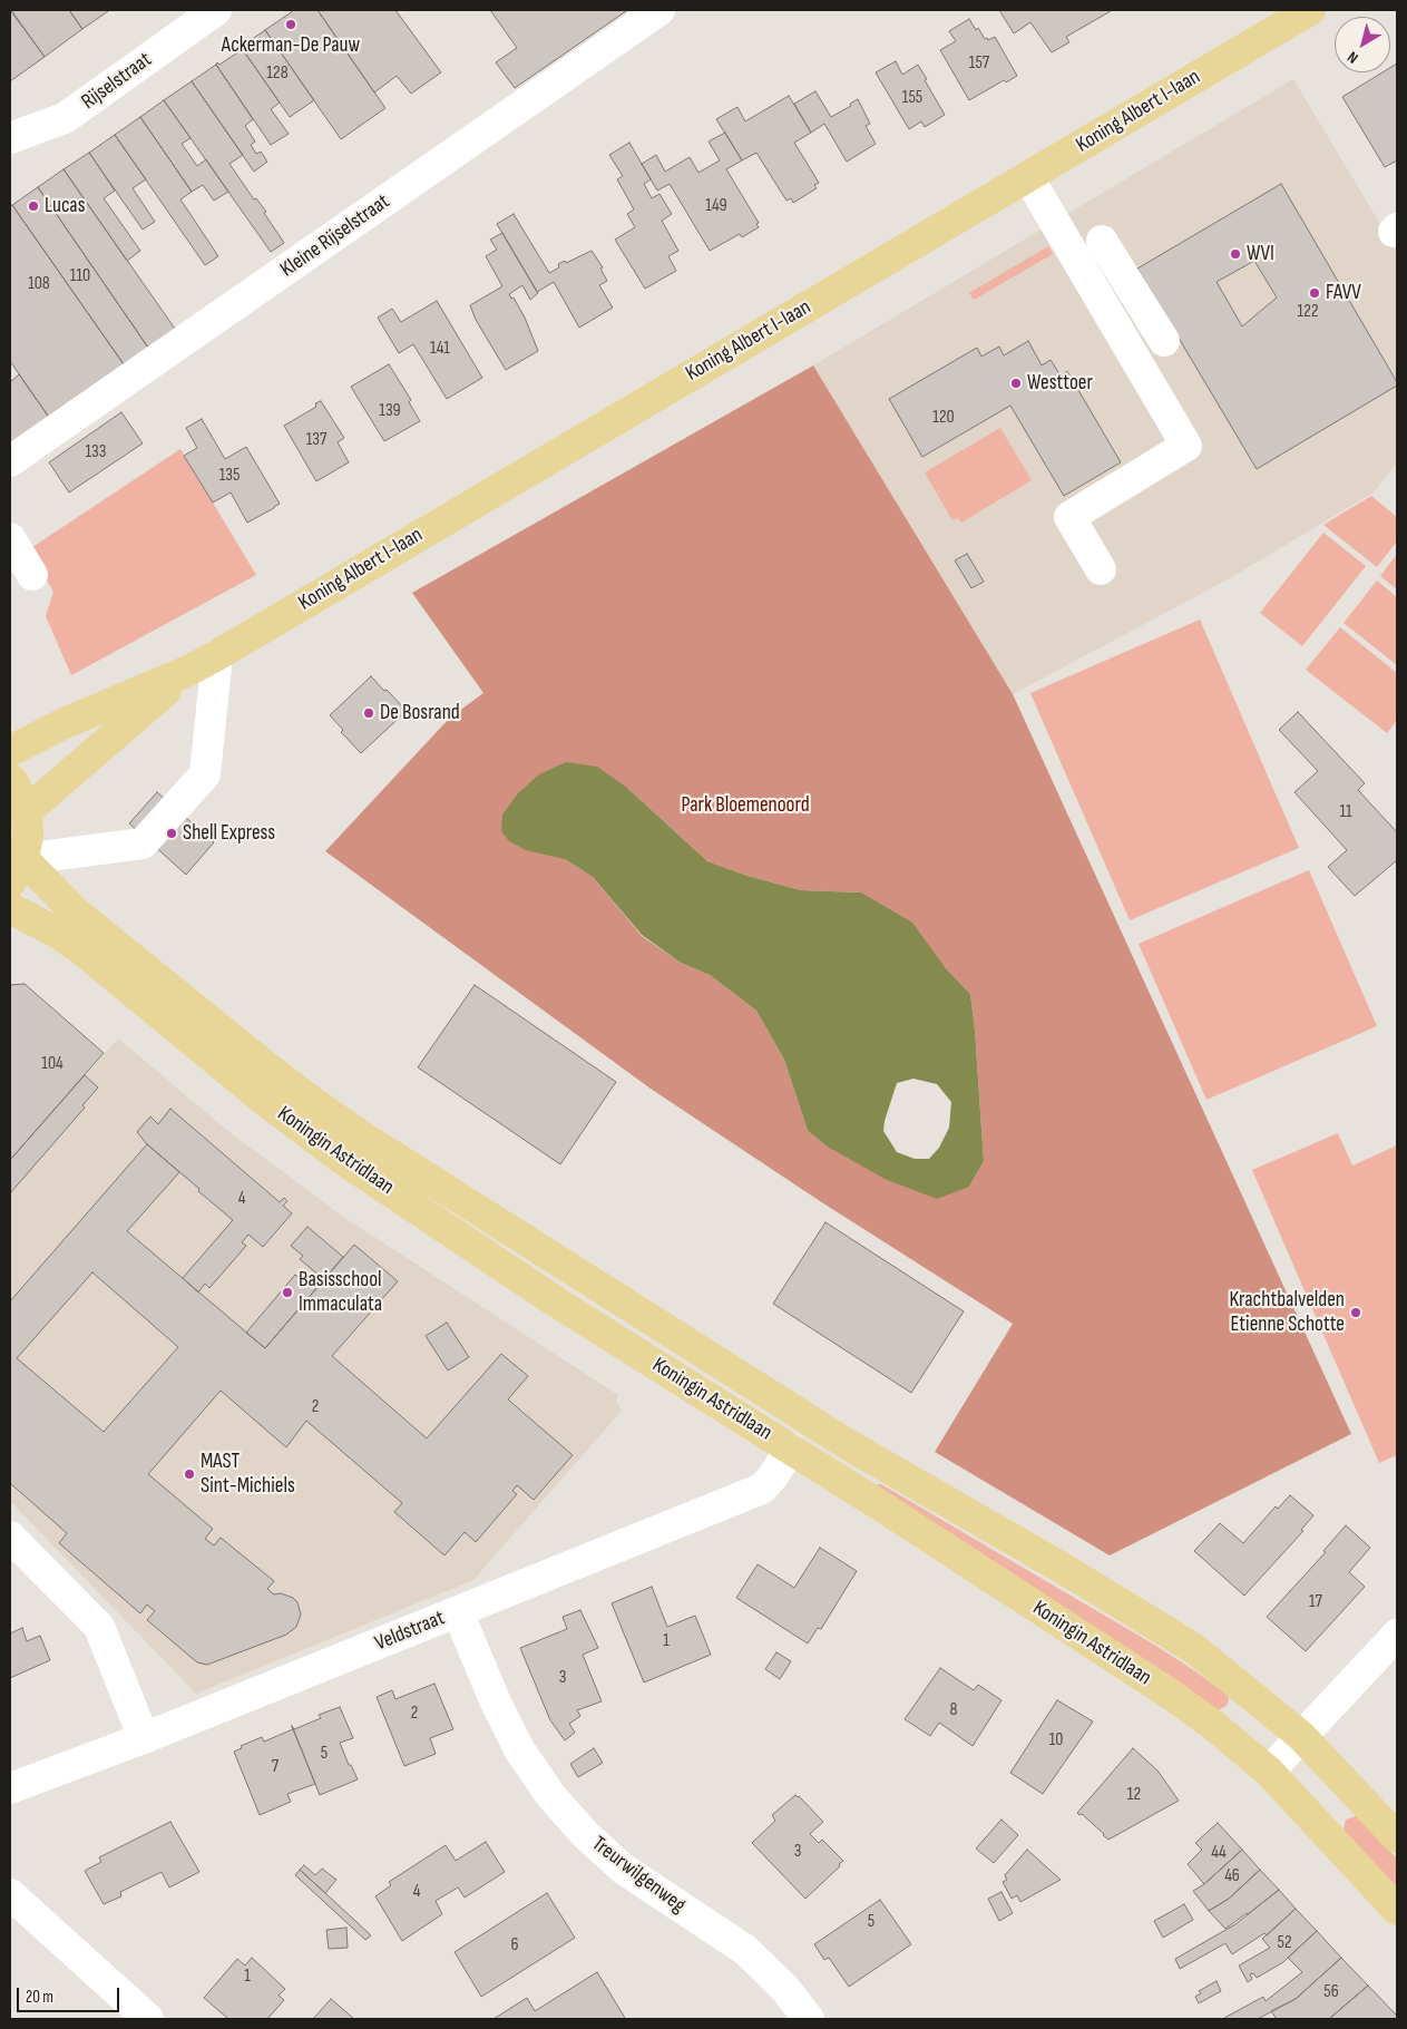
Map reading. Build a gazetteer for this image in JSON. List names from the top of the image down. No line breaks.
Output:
{"streets":{"main road":["Koning Albert I-laan","Koningin Astridlaan"],"street":["Rijselstraat","Kleine Rijselstraat","Veldstraat","Treurwilgenweg"]},"crossings":[["Koningin Astridlaan","Veldstraat"],["Veldstraat","Treurwilgenweg"]],"parks":["Park Bloemenoord"],"places":["Ackerman-De Pauw","Lucas","WVI","FAVV","Westtoer","De Bosrand","Shell Express","Basisschool Immaculata","Krachtbalvelden Etienne Schotte","MAST Sint-Michiels"],"house_numbers":["157","128","155","149","110","108","122","141","139","120","137","133","135","11","104","4","2","17","1","3","8","2","10","5","7","12","3","44","46","4","5","52","6","1","56"],"scale_bar":"20 m","north":"bottom left"}
